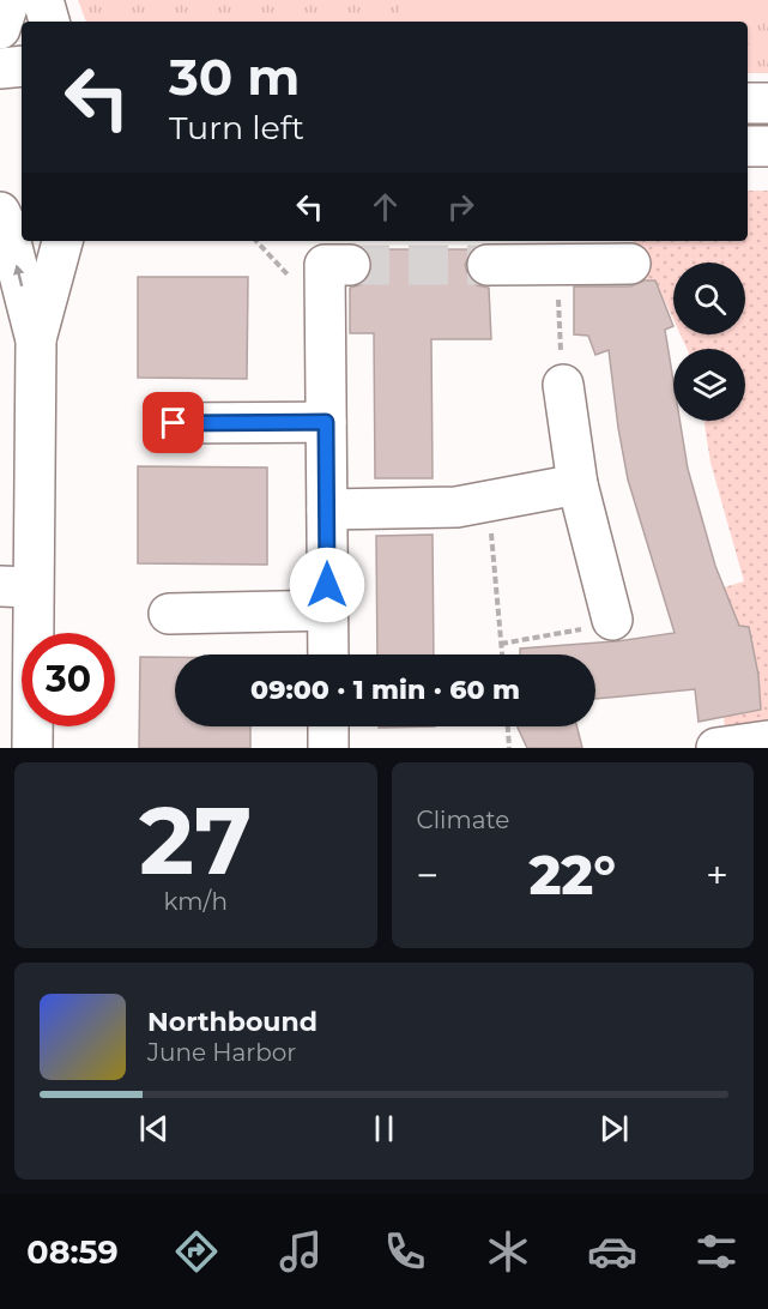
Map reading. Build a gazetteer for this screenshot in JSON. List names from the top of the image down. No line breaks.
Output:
{"page":{"turn":["30 m","Turn left"],"limit":"30","trip":"09:00 · 1 min · 60 m","tile":[["27","km/h"],"Climate"],"heat":["−","22°","+"],"song":["Northbound","June Harbor"],"tabs":"08:59"}}
